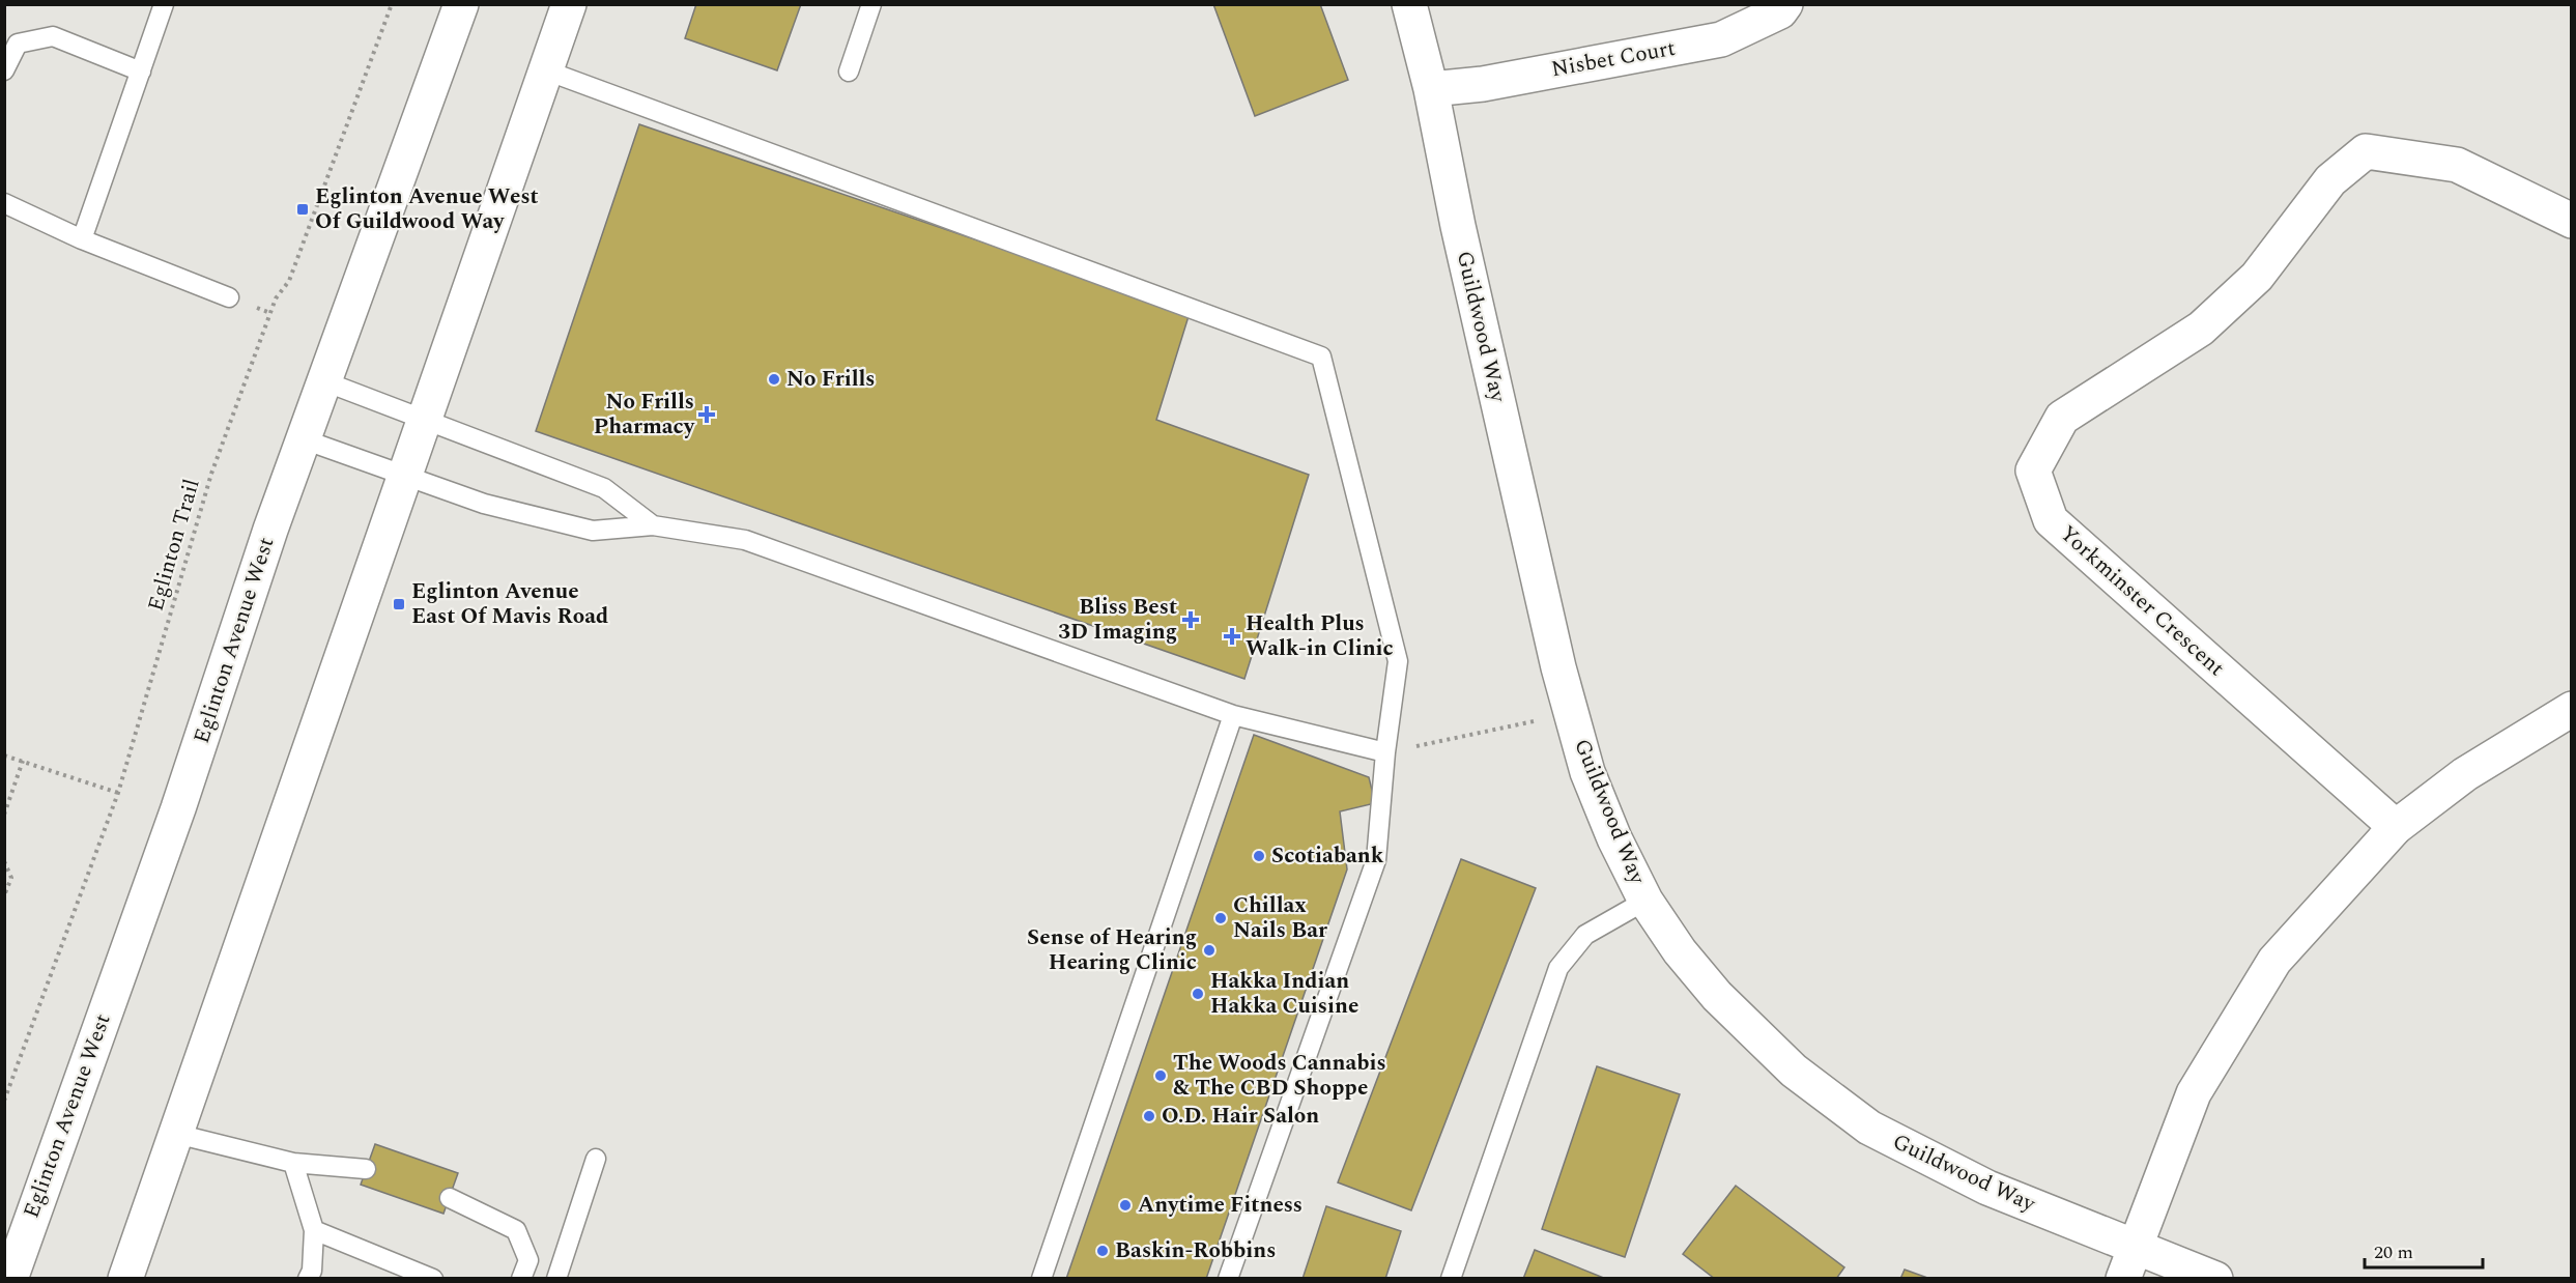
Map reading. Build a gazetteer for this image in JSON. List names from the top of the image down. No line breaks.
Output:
{"streets":{"street":["Nisbet Court","Guildwood Way","Yorkminster Crescent","Eglinton Avenue West"],"path":["Eglinton Trail"]},"crossings":[["Nisbet Court","Guildwood Way"]],"places":{"transit":["Eglinton Avenue West Of Guildwood Way","Eglinton Avenue East Of Mavis Road"],"other":["No Frills","Scotiabank","Chillax Nails Bar","Sense of Hearing Hearing Clinic","Hakka Indian Hakka Cuisine","The Woods Cannabis & The CBD Shoppe","O.D. Hair Salon","Anytime Fitness","Baskin-Robbins"],"health":["No Frills Pharmacy","Bliss Best 3D Imaging","Health Plus Walk-in Clinic"]},"scale_bar":"20 m"}
